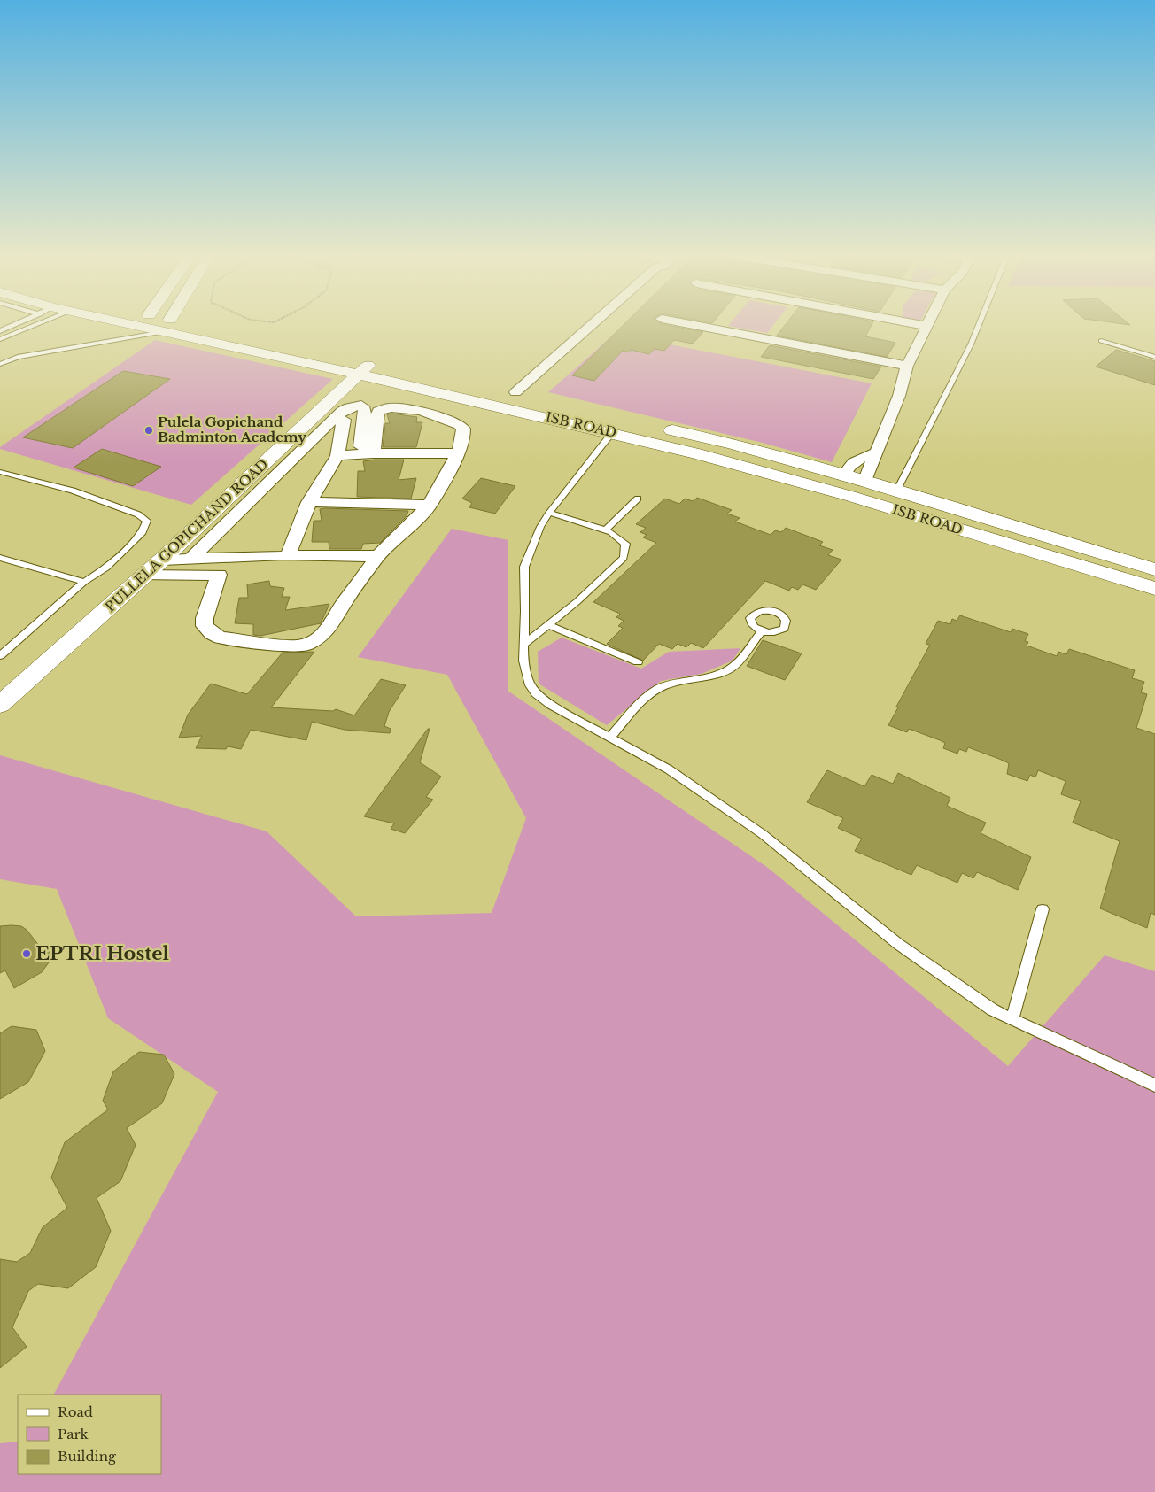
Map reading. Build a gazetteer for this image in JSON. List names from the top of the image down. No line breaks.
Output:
{"streets":{"main road":["ISB ROAD","PULLELA GOPICHAND ROAD"]},"crossings":[["ISB ROAD","PULLELA GOPICHAND ROAD"]],"places":["Pulela Gopichand Badminton Academy","EPTRI Hostel"],"legend":["Road","Park","Building"]}
